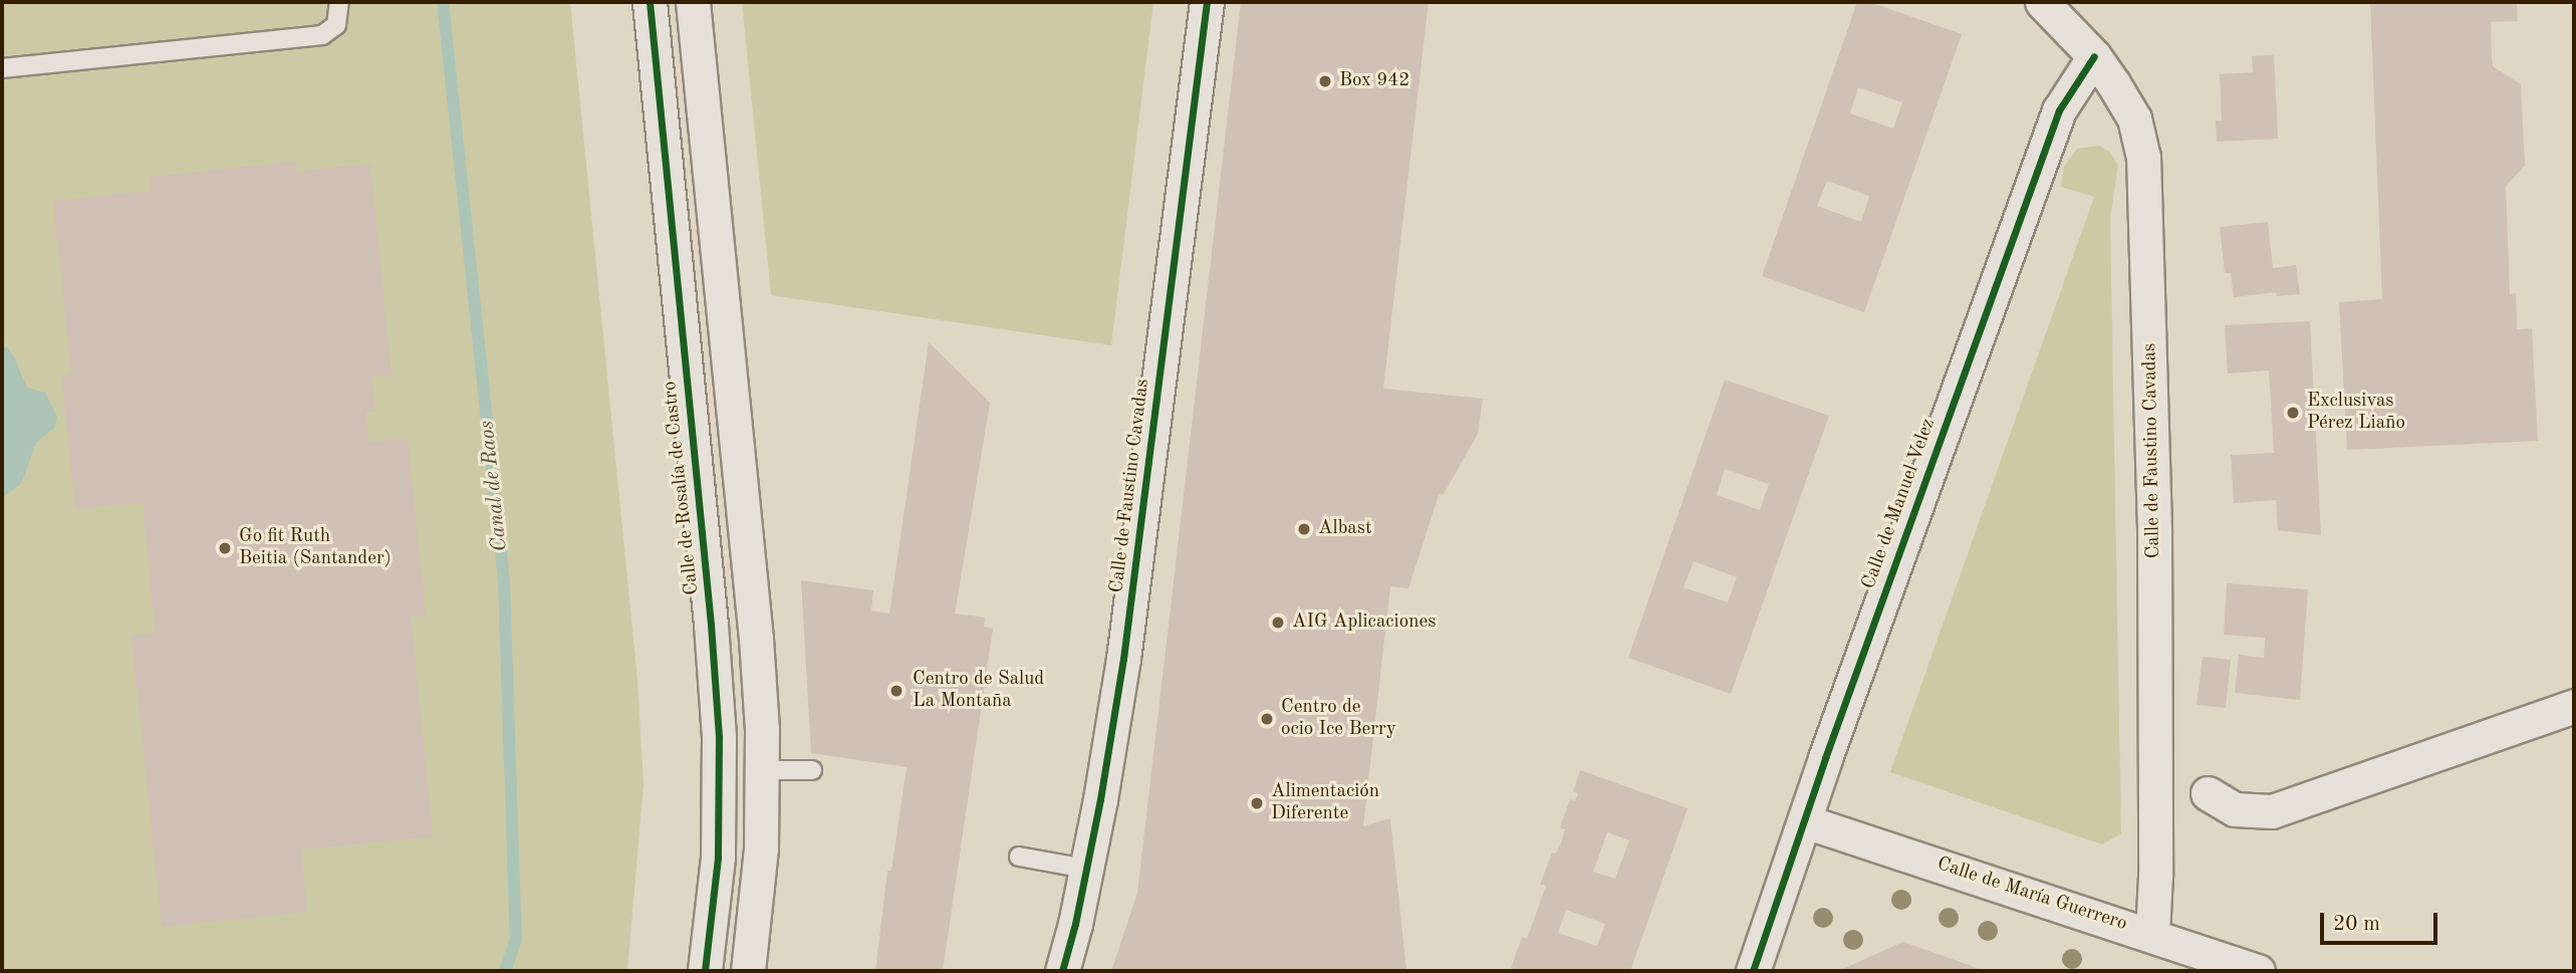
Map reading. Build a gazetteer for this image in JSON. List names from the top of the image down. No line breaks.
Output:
{"streets":{"street":["Calle de Faustino Cavadas","Calle de Rosalía de Castro","Calle de Manuel Velez","Calle de María Guerrero"]},"crossings":[["Calle de Faustino Cavadas","Calle de Manuel Velez"],["Calle de Faustino Cavadas","Calle de María Guerrero"],["Calle de Manuel Velez","Calle de María Guerrero"]],"water":["Canal de Raos"],"places":["Box 942","Exclusivas Pérez Liaño","Albast","Go fit Ruth Beitia (Santander)","AIG Aplicaciones","Centro de Salud La Montaña","Centro de ocio Ice Berry","Alimentación Diferente"],"scale_bar":"20 m"}
